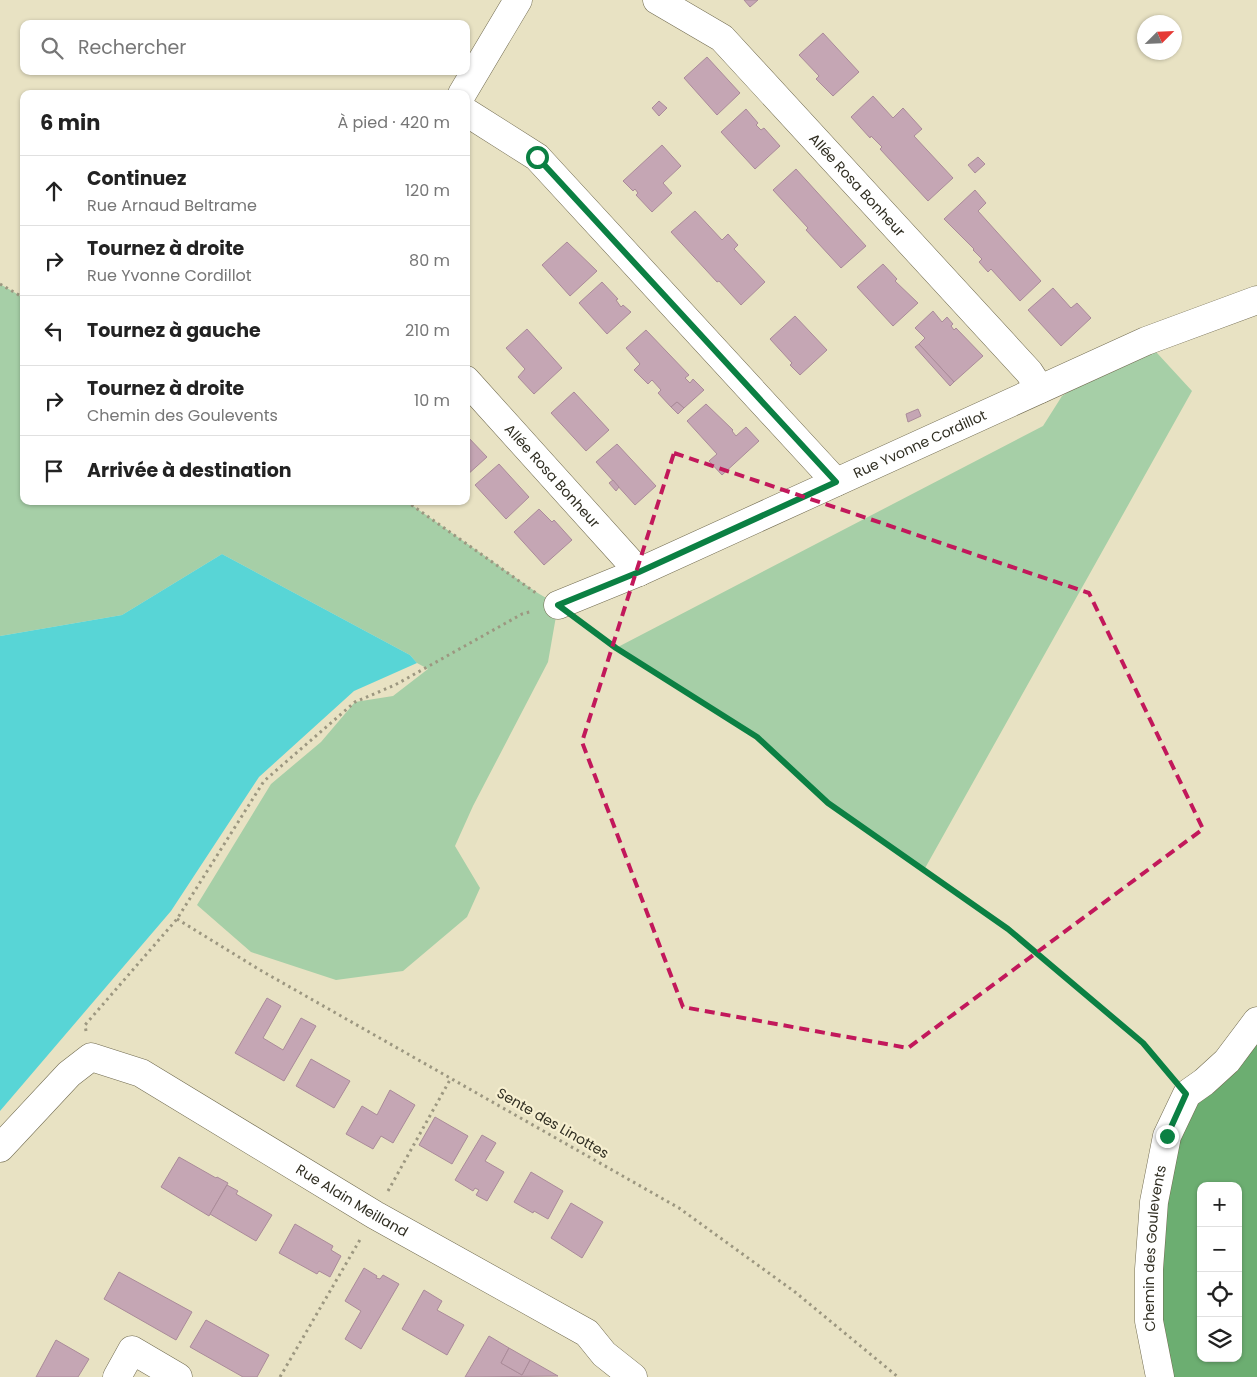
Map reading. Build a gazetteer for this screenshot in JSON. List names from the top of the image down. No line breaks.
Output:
{"streets":{"street":["Allée Rosa Bonheur","Rue Yvonne Cordillot","Rue Alain Meilland","Chemin des Goulevents"],"path":["Sente des Linottes"]},"crossings":[["Allée Rosa Bonheur","Rue Yvonne Cordillot"]],"north":"top right","page":{"search":"Rechercher","heading":["6 min","À pied · 420 m"],"list":[["Continuez","Rue Arnaud Beltrame","120 m"],["Tournez à droite","Rue Yvonne Cordillot","80 m"],["Tournez à gauche","210 m"],["Tournez à droite","Chemin des Goulevents","10 m"],"Arrivée à destination"],"map_buttons":["+","−"]}}
